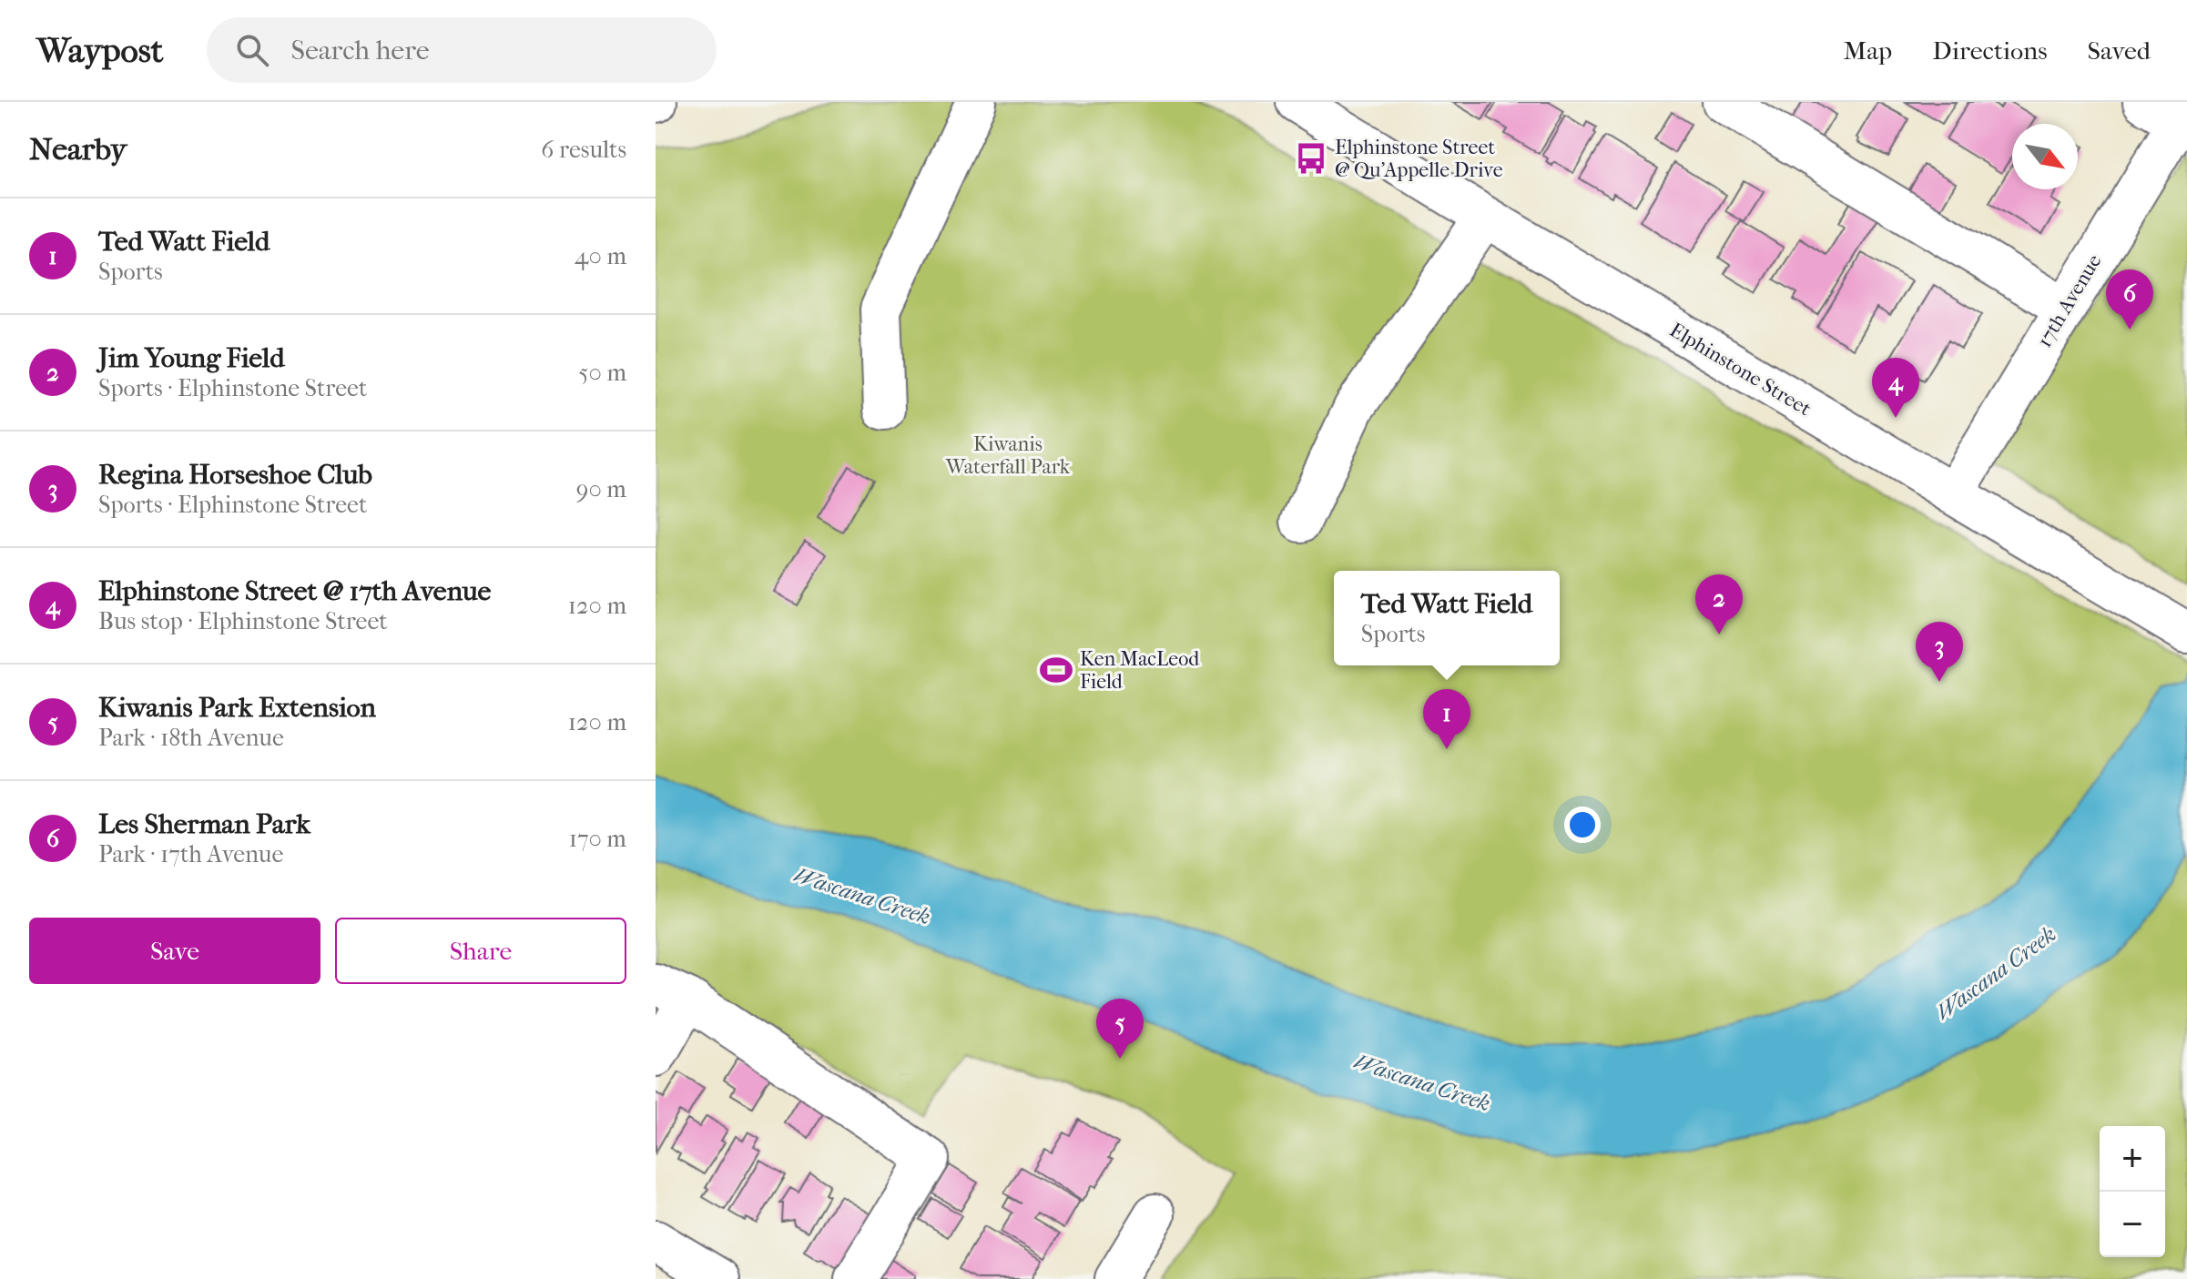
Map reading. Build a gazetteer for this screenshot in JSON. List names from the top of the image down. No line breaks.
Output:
{"streets":{"street":["17th Avenue","Elphinstone Street"]},"crossings":[["17th Avenue","Elphinstone Street"]],"water":["Wascana Creek"],"parks":["Kiwanis Waterfall Park"],"places":{"bus stop":["Elphinstone Street @ Qu'Appelle Drive"],"sports":["Ken MacLeod Field"]},"north":"bottom right","page":{"header":"Waypost","search":"Search here","nav":["Map","Directions","Saved"],"heading":["Nearby","6 results"],"list":[{"mark":"1","name":"Ted Watt Field","note":"Sports","value":"40 m"},{"mark":"2","name":"Jim Young Field","note":"Sports · Elphinstone Street","value":"50 m"},{"mark":"3","name":"Regina Horseshoe Club","note":"Sports · Elphinstone Street","value":"90 m"},{"mark":"4","name":"Elphinstone Street @ 17th Avenue","note":"Bus stop · Elphinstone Street","value":"120 m"},{"mark":"5","name":"Kiwanis Park Extension","note":"Park · 18th Avenue","value":"120 m"},{"mark":"6","name":"Les Sherman Park","note":"Park · 17th Avenue","value":"170 m"}],"pins":["6","4","2","3","1","5"],"popup":["Ted Watt Field","Sports"],"buttons":["Save","Share"],"map_buttons":["+","−"]}}
